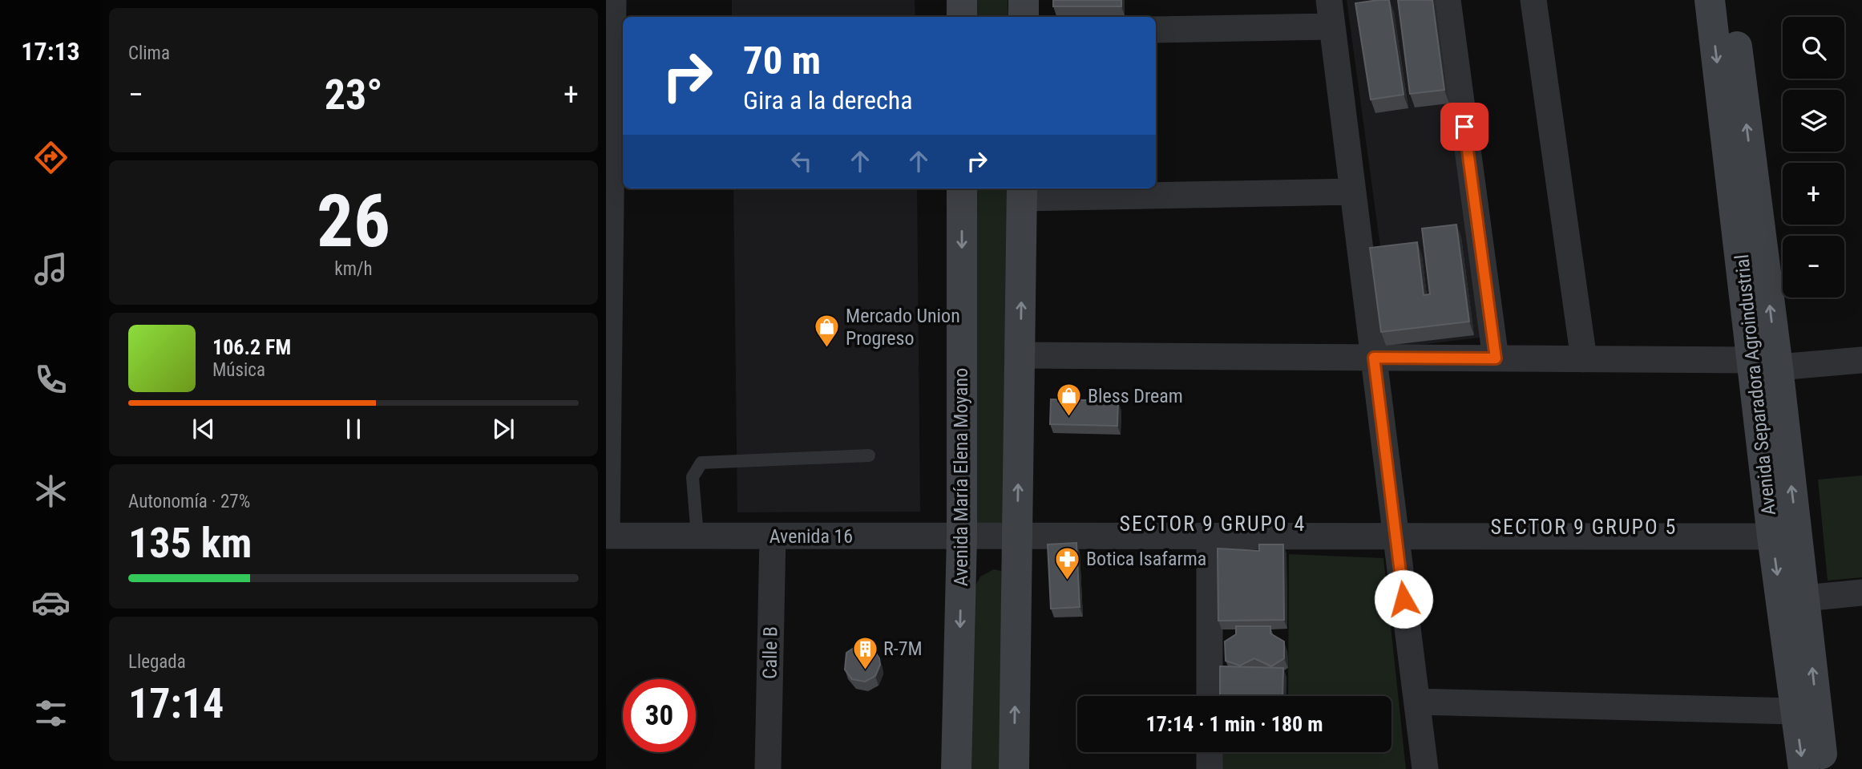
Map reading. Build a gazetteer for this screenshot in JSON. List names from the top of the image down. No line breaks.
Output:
{"streets":{"street":["Avenida Separadora Agroindustrial","Avenida María Elena Moyano","Avenida 16","Calle B"]},"crossings":[["Avenida Separadora Agroindustrial","Avenida 16"],["Avenida María Elena Moyano","Avenida 16"],["Avenida 16","Calle B"]],"districts":["SECTOR 9 GRUPO 4","SECTOR 9 GRUPO 5"],"places":{"shop":["Mercado Union Progreso","Bless Dream"],"pharmacy":["Botica Isafarma"],"building":["R-7M"]},"page":{"tabs":"17:13","tile":["Clima",["26","km/h"],["Autonomía · 27%","135 km"],["Llegada","17:14"]],"map_buttons":["+","−"],"turn":["70 m","Gira a la derecha"],"heat":["−","23°","+"],"song":["106.2 FM","Música"],"limit":"30","trip":"17:14 · 1 min · 180 m"}}
